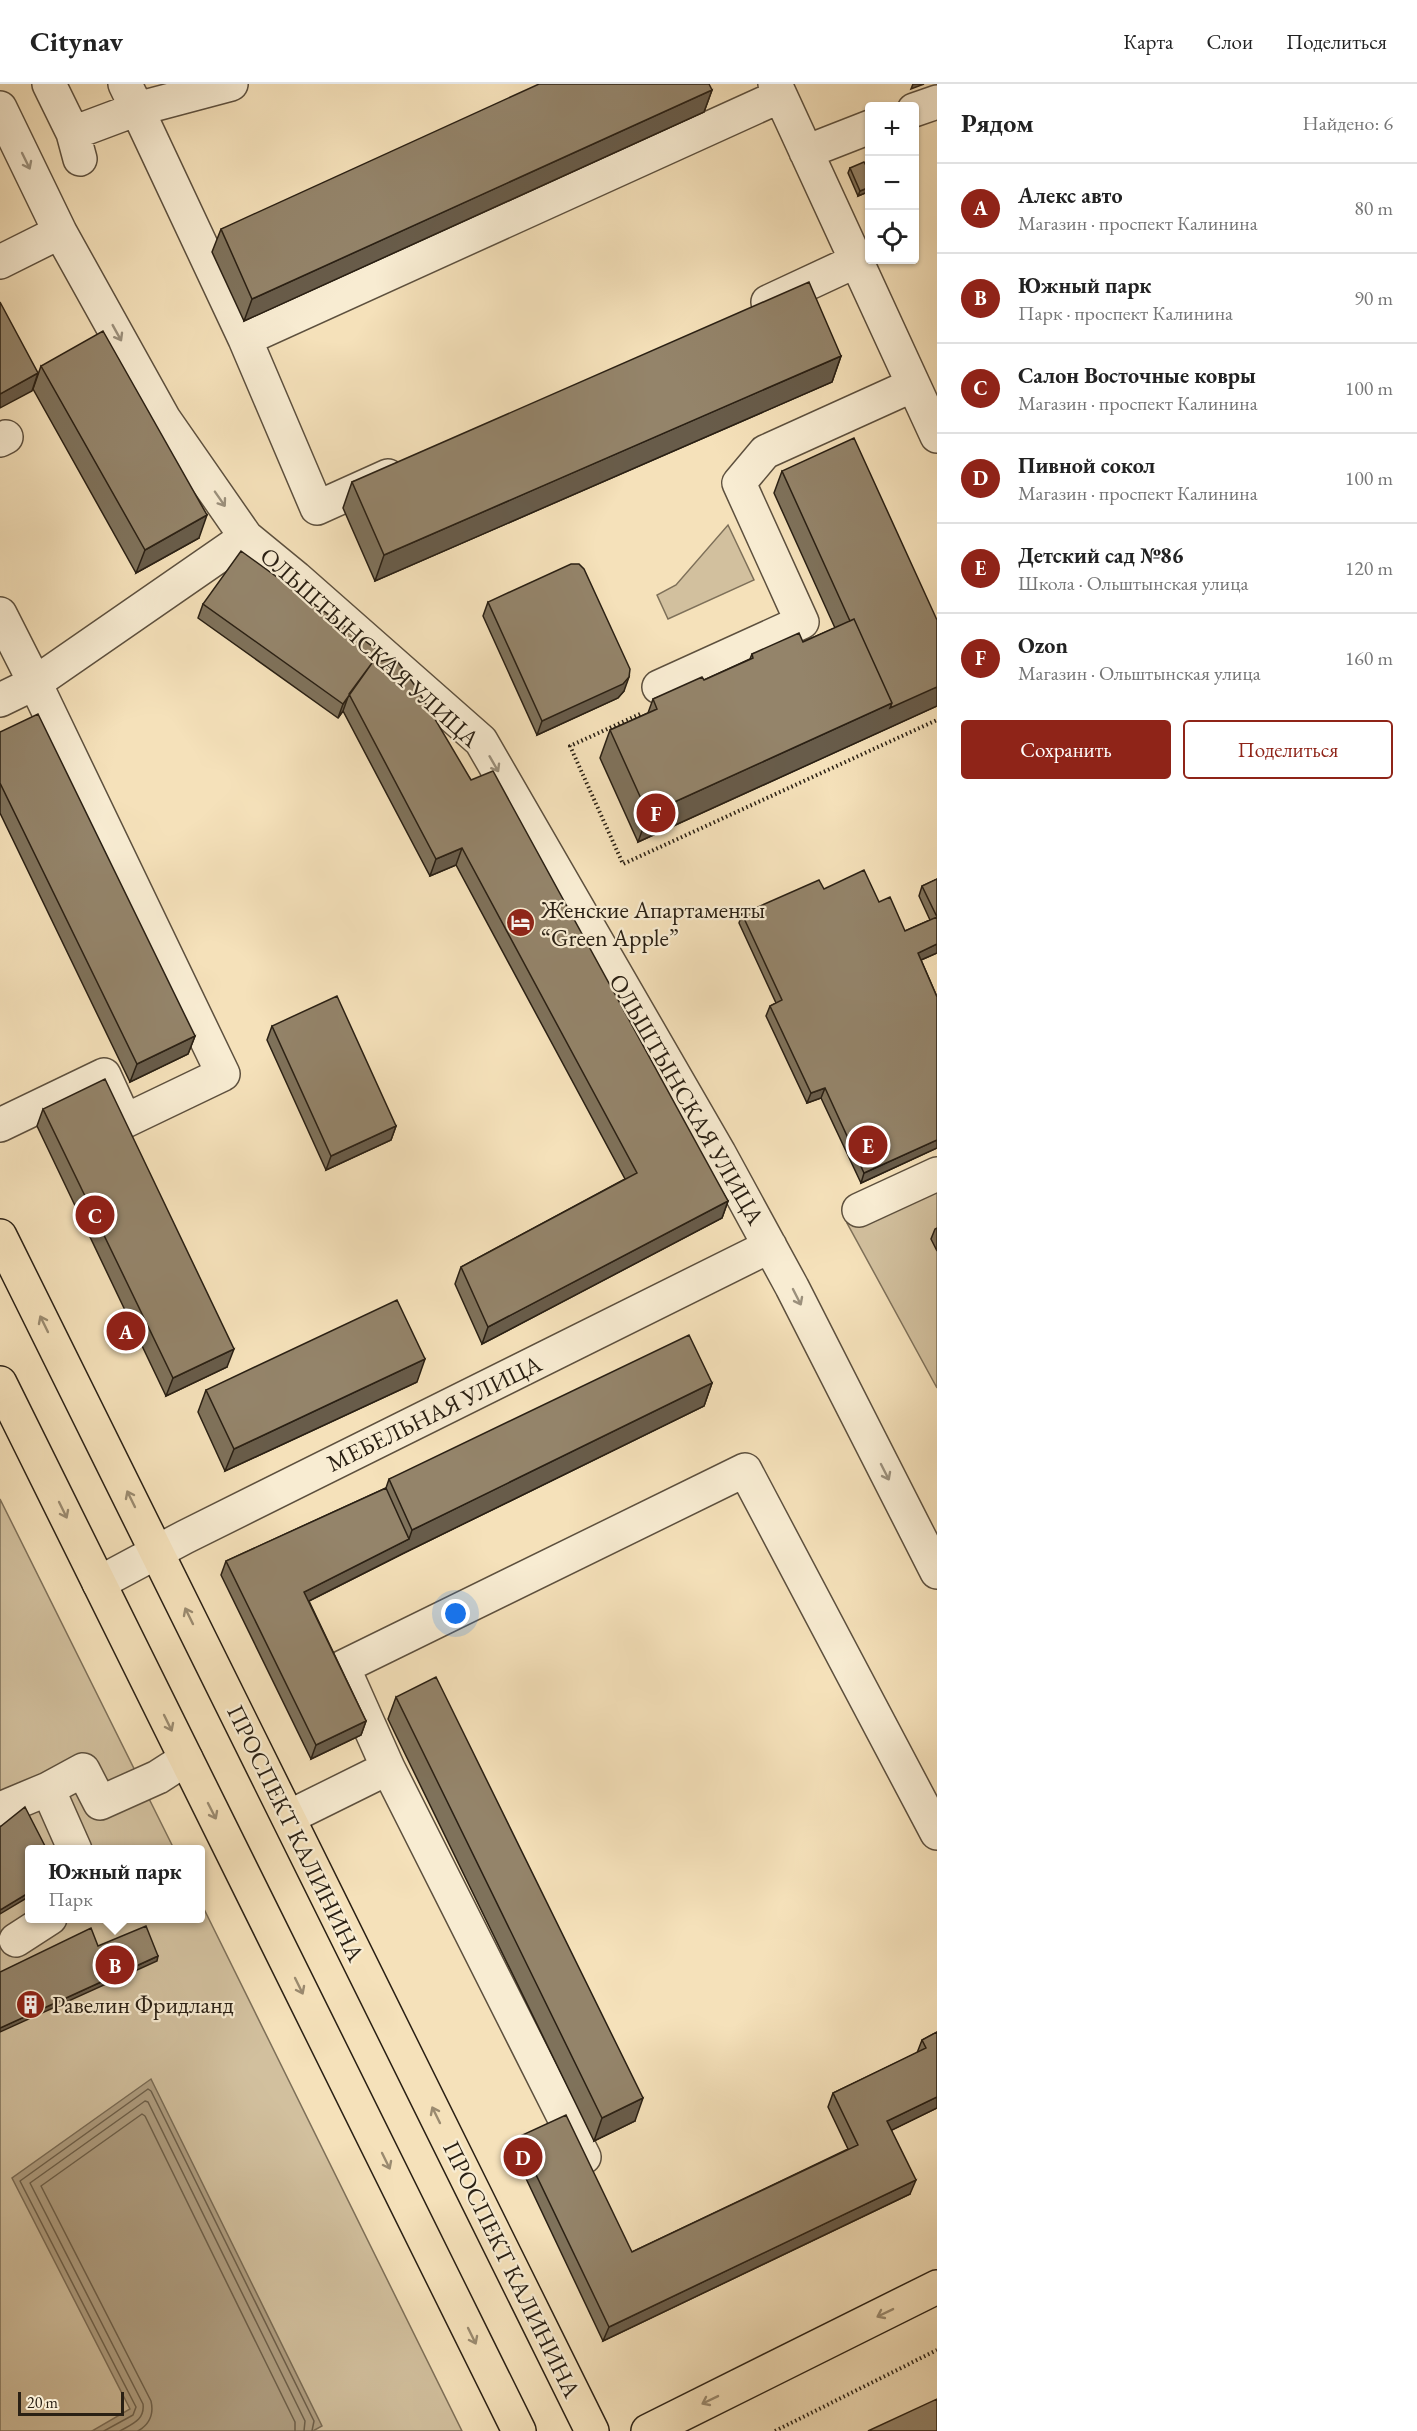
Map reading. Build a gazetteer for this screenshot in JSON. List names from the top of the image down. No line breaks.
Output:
{"streets":{"main road":["ПРОСПЕКТ КАЛИНИНА"],"street":["ОЛЬШТЫНСКАЯ УЛИЦА","МЕБЕЛЬНАЯ УЛИЦА"]},"crossings":[["ОЛЬШТЫНСКАЯ УЛИЦА","МЕБЕЛЬНАЯ УЛИЦА"],["МЕБЕЛЬНАЯ УЛИЦА","ПРОСПЕКТ КАЛИНИНА"]],"one_way":["ОЛЬШТЫНСКАЯ УЛИЦА"],"places":{"hotel":["Женские Апартаменты “Green Apple”"],"building":["Равелин Фридланд"]},"scale_bar":"20 m","page":{"header":"Citynav","nav":["Карта","Слои","Поделиться"],"heading":["Рядом","Найдено: 6"],"map_buttons":["+","−"],"list":[{"mark":"A","name":"Алекс авто","note":"Магазин · проспект Калинина","value":"80 m"},{"mark":"B","name":"Южный парк","note":"Парк · проспект Калинина","value":"90 m"},{"mark":"C","name":"Салон Восточные ковры","note":"Магазин · проспект Калинина","value":"100 m"},{"mark":"D","name":"Пивной сокол","note":"Магазин · проспект Калинина","value":"100 m"},{"mark":"E","name":"Детский сад №86","note":"Школа · Ольштынская улица","value":"120 m"},{"mark":"F","name":"Ozon","note":"Магазин · Ольштынская улица","value":"160 m"}],"buttons":["Сохранить","Поделиться"],"pins":["F","E","C","A","B","D"],"popup":["Южный парк","Парк"],"scale":"20 m"}}
